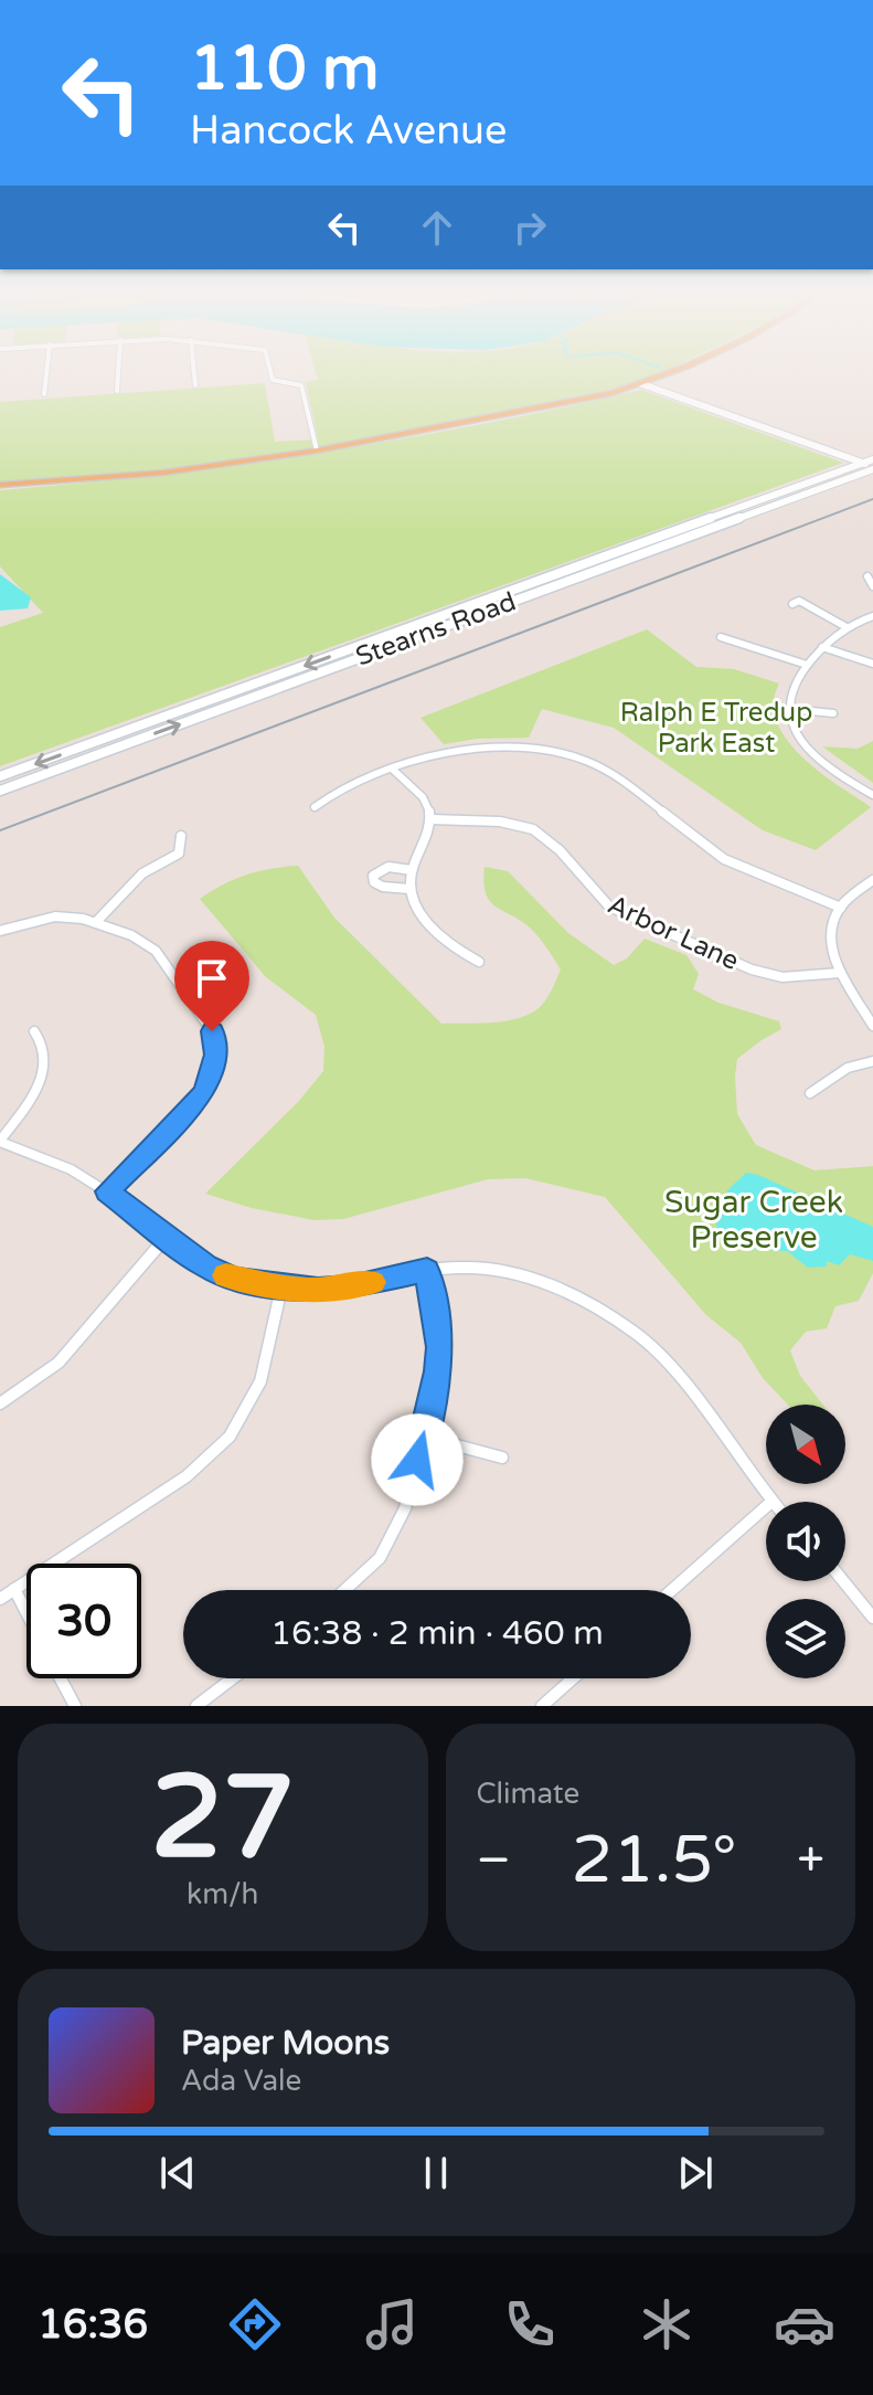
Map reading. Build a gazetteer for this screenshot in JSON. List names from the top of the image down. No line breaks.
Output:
{"streets":{"main road":["Stearns Road"],"street":["Arbor Lane"]},"parks":["Ralph E Tredup Park East","Sugar Creek Preserve"],"north":"bottom right","page":{"turn":["110 m","Hancock Avenue"],"limit":"30","trip":"16:38 · 2 min · 460 m","tile":[["27","km/h"],"Climate"],"heat":["−","21.5°","+"],"song":["Paper Moons","Ada Vale"],"tabs":"16:36"}}
